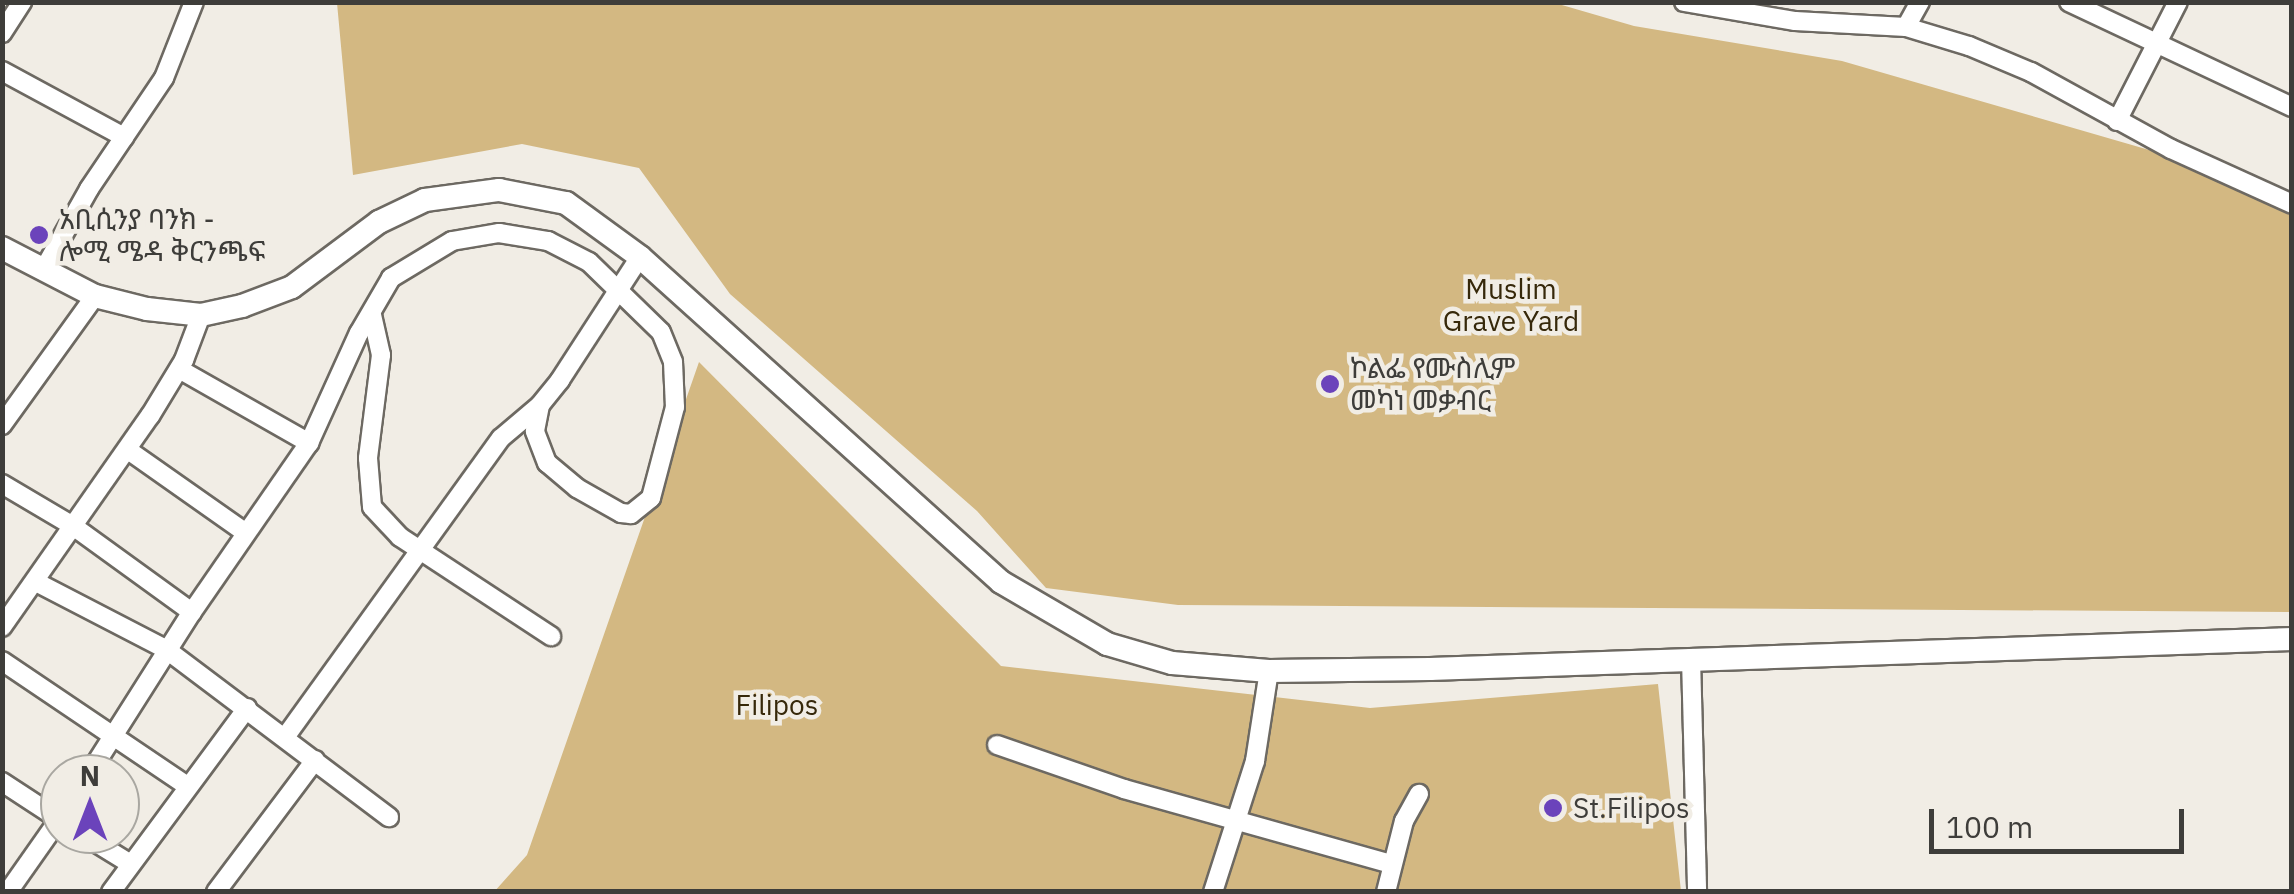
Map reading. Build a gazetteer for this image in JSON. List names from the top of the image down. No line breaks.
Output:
{"parks":["Muslim Grave Yard","Filipos"],"places":["አቢሲንያ ባንክ - ሎሚ ሜዳ ቅርንጫፍ","ኮልፌ የሙስሊም መካነ መቃብር","St.Filipos"],"scale_bar":"100 m","north":"top"}
